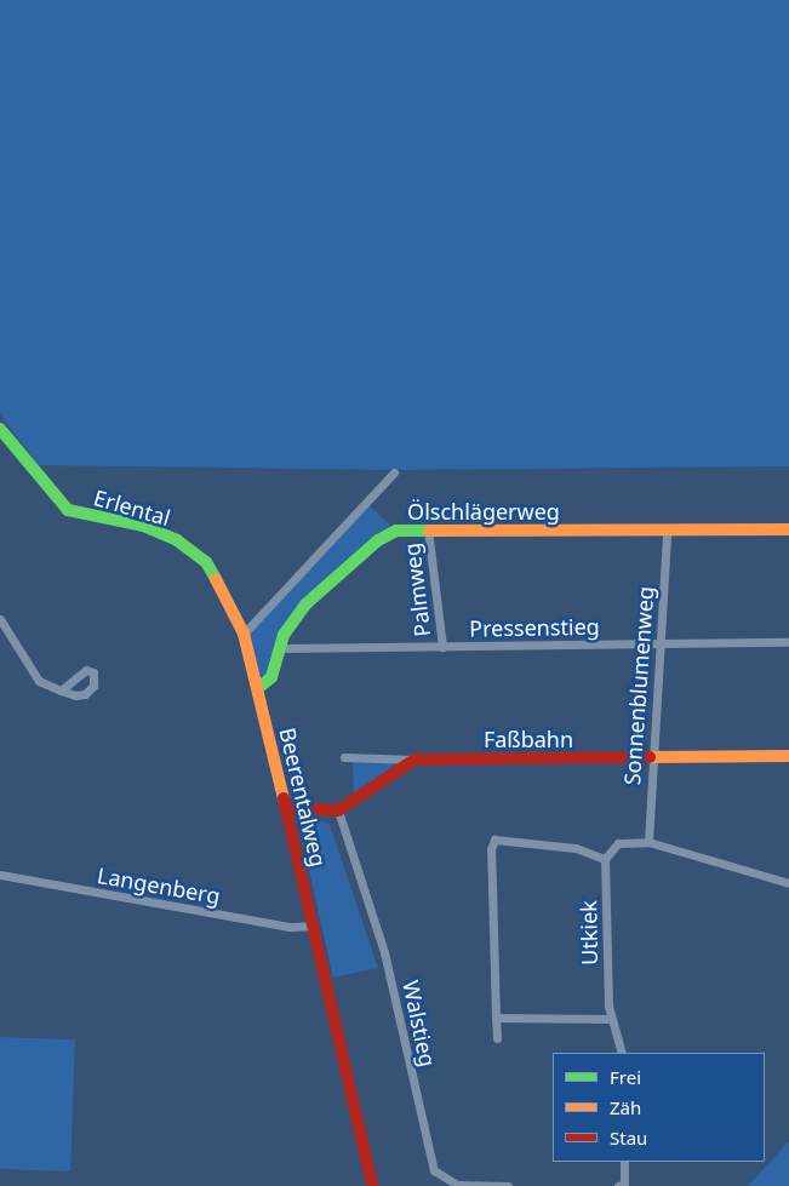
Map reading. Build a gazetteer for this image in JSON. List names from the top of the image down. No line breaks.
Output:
{"streets":{"street":["Erlental","Ölschlägerweg","Palmweg","Pressenstieg","Sonnenblumenweg","Faßbahn","Beerentalweg","Langenberg","Utkiek","Walstieg"]},"crossings":[["Erlental","Beerentalweg"],["Ölschlägerweg","Palmweg"],["Ölschlägerweg","Pressenstieg"],["Ölschlägerweg","Sonnenblumenweg"],["Ölschlägerweg","Beerentalweg"],["Palmweg","Pressenstieg"],["Pressenstieg","Sonnenblumenweg"],["Sonnenblumenweg","Faßbahn"],["Beerentalweg","Langenberg"]],"legend":["Frei","Zäh","Stau"]}
